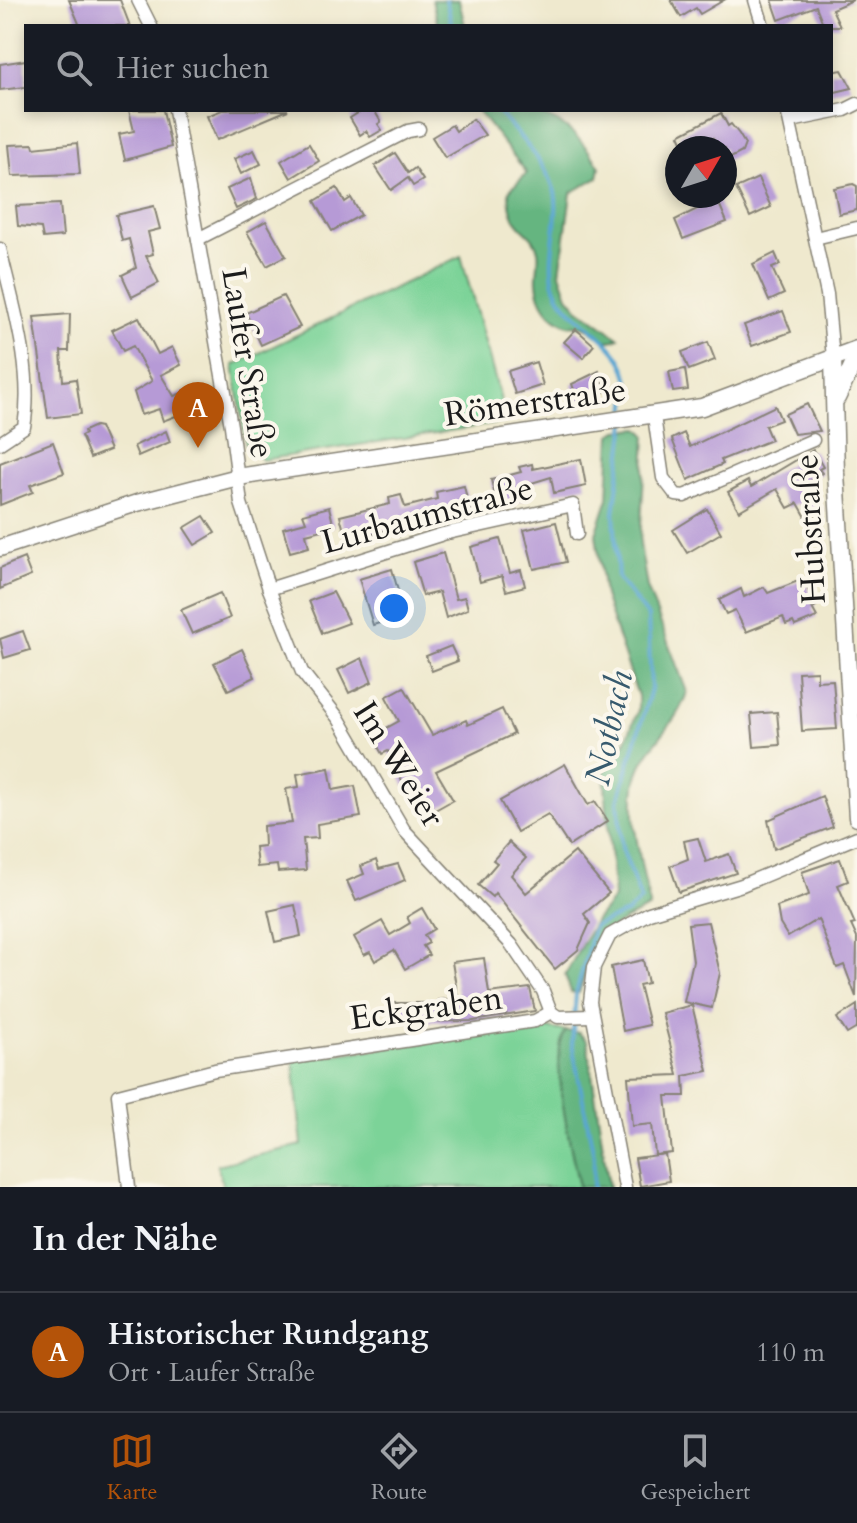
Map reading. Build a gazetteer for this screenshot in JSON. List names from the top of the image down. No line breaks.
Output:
{"streets":{"main road":["Laufer Straße","Römerstraße","Hubstraße"],"street":["Lurbaumstraße","Im Weier","Eckgraben"]},"crossings":[["Laufer Straße","Römerstraße"],["Laufer Straße","Im Weier"],["Römerstraße","Hubstraße"],["Römerstraße","Im Weier"],["Lurbaumstraße","Im Weier"],["Im Weier","Eckgraben"]],"water":["Notbach"],"north":"top right","page":{"search":"Hier suchen","pins":"A","heading":"In der Nähe","list":[{"mark":"A","name":"Historischer Rundgang","note":"Ort · Laufer Straße","value":"110 m"}],"nav":["Karte","Route","Gespeichert"]}}
